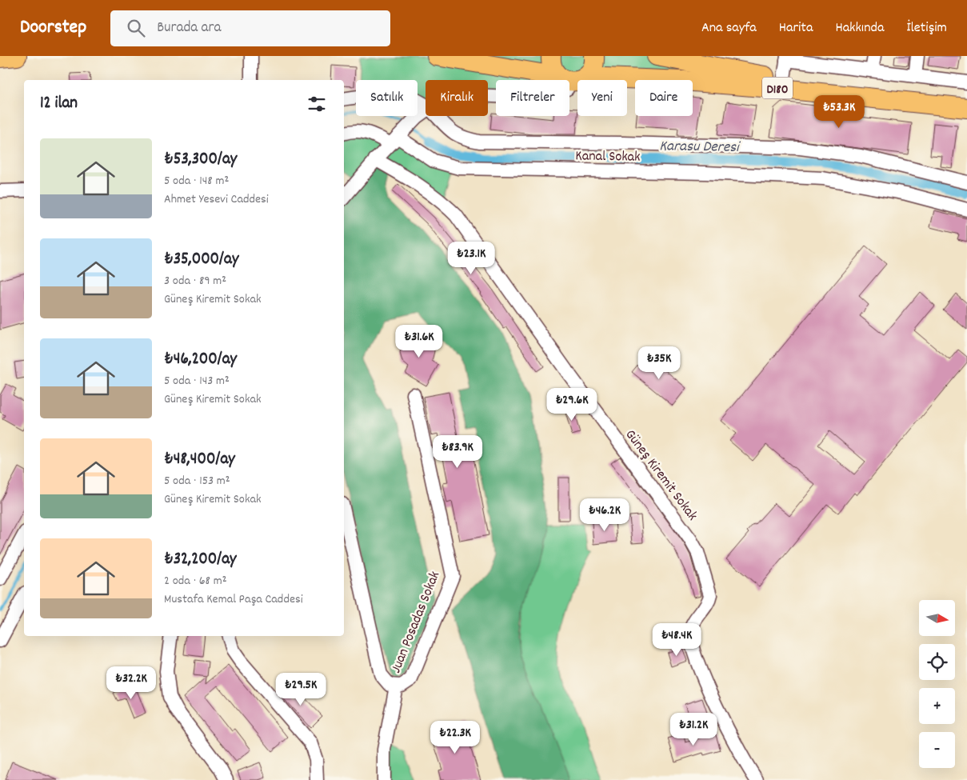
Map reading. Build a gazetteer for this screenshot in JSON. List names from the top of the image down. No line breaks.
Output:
{"streets":{"highway":["D180"],"street":["Kanal Sokak","Güneş Kiremit Sokak","Juan Posadas Sokak"]},"water":["Karasu Deresi"],"north":"right","page":{"header":"Doorstep","search":"Burada ara","nav":["Ana sayfa","Harita","Hakkında","İletişim"],"chip":["Satılık","Kiralık","Filtreler","Yeni","Daire"],"heading":"12 ilan","price":["₺53.3K","₺23.1K","₺31.6K","₺35K","₺29.6K","₺83.9K","₺46.2K","₺48.4K","₺32.2K","₺29.5K","₺31.2K","₺22.3K"],"list":[{"name":"₺53,300/ay","note":"5 oda · 148 m² · Ahmet Yesevi Caddesi"},{"name":"₺35,000/ay","note":"3 oda · 89 m² · Güneş Kiremit Sokak"},{"name":"₺46,200/ay","note":"5 oda · 143 m² · Güneş Kiremit Sokak"},{"name":"₺48,400/ay","note":"5 oda · 153 m² · Güneş Kiremit Sokak"},{"name":"₺32,200/ay","note":"2 oda · 68 m² · Mustafa Kemal Paşa Caddesi"}],"map_buttons":["+","−"]}}
